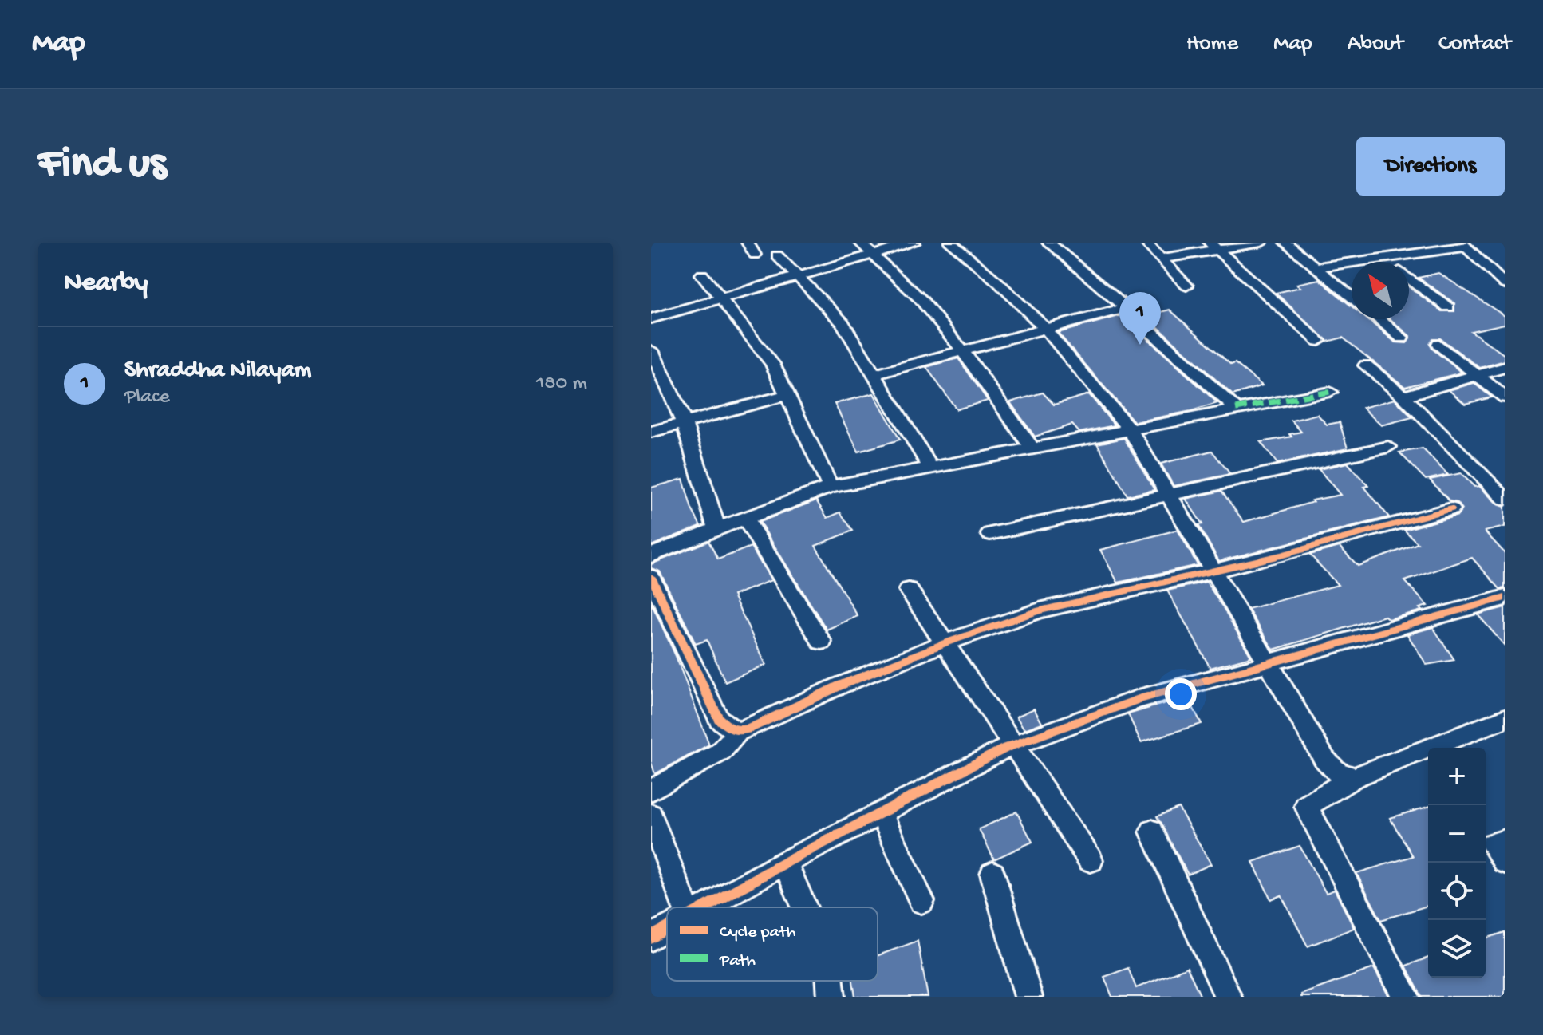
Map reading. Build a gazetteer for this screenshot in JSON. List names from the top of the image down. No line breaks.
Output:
{"legend":["Cycle path","Path"],"north":"top left","page":{"header":"Map","nav":["Home","Map","About","Contact"],"buttons":"Directions","title":"Find us","heading":"Nearby","pins":"1","list":[{"mark":"1","name":"Shraddha Nilayam","note":"Place","value":"180 m"}],"map_buttons":["+","−"]}}
